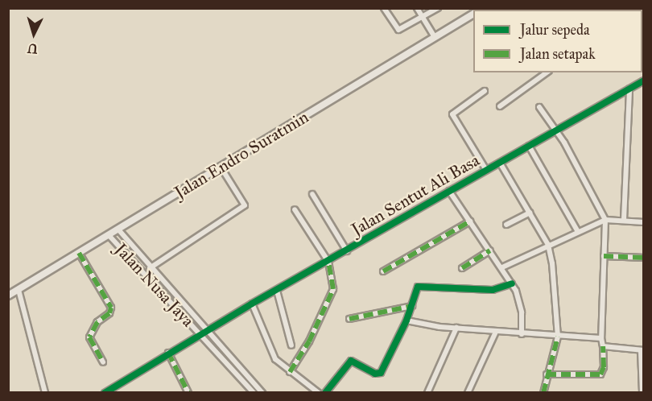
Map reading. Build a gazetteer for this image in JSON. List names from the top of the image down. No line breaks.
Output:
{"streets":{"main road":["Jalan Endro Suratmin"],"street":["Jalan Sentut Ali Basa","Jalan Nusa Jaya"]},"crossings":[["Jalan Endro Suratmin","Jalan Nusa Jaya"],["Jalan Sentut Ali Basa","Jalan Nusa Jaya"]],"legend":["Jalur sepeda","Jalan setapak"],"north":"bottom"}
